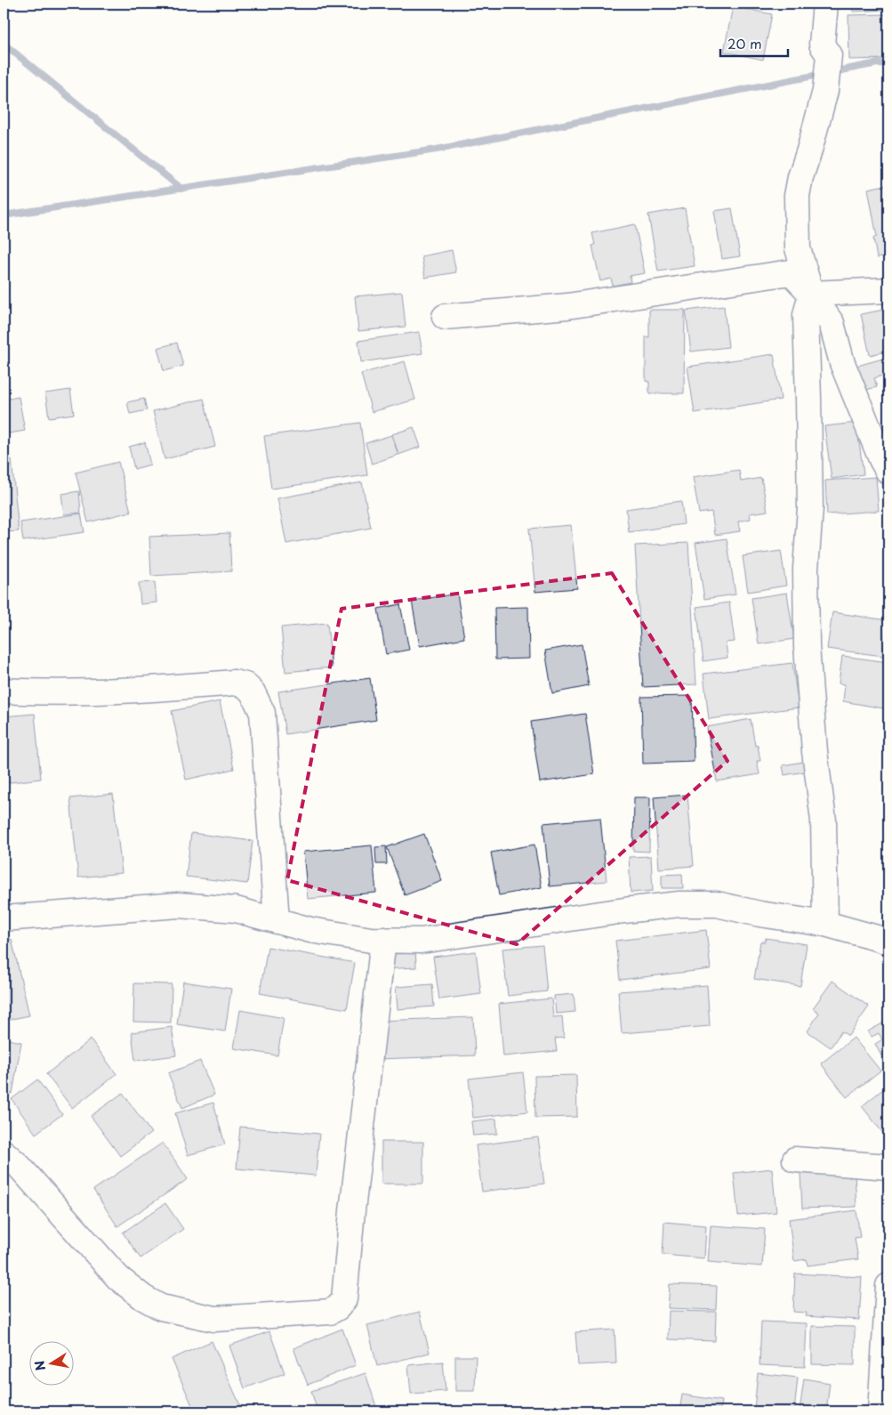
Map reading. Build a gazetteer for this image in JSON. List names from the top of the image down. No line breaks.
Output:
{"scale_bar":"20 m","north":"left"}
